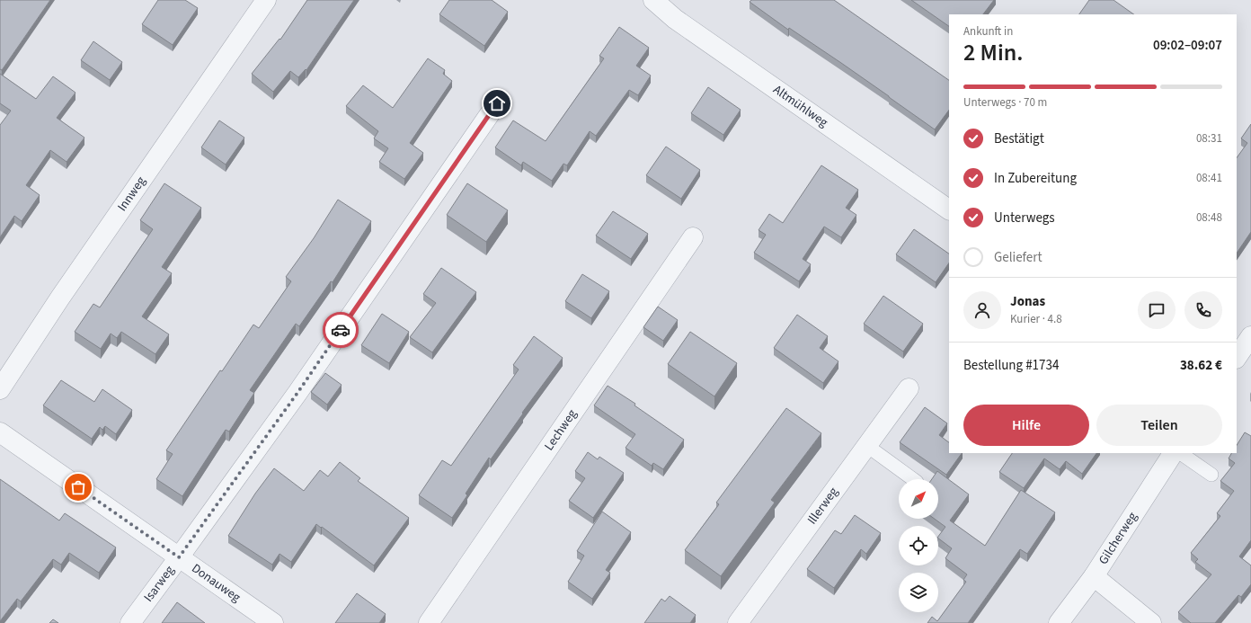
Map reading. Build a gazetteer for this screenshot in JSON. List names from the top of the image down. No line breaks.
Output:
{"streets":{"street":["Altmühlweg","Innweg","Lechweg","Illerweg","Gilcherweg","Donauweg","Isarweg"]},"crossings":[["Donauweg","Isarweg"]],"north":"top right","page":{"heading":["2 Min.","Ankunft in","09:02–09:07"],"panel":["Jonas","Kurier · 4.8","Bestellung #1734","38.62 €"],"bar":"Unterwegs · 70 m","list":[["Bestätigt","08:31"],["In Zubereitung","08:41"],["Unterwegs","08:48"],"Geliefert"],"buttons":["Hilfe","Teilen"]}}
